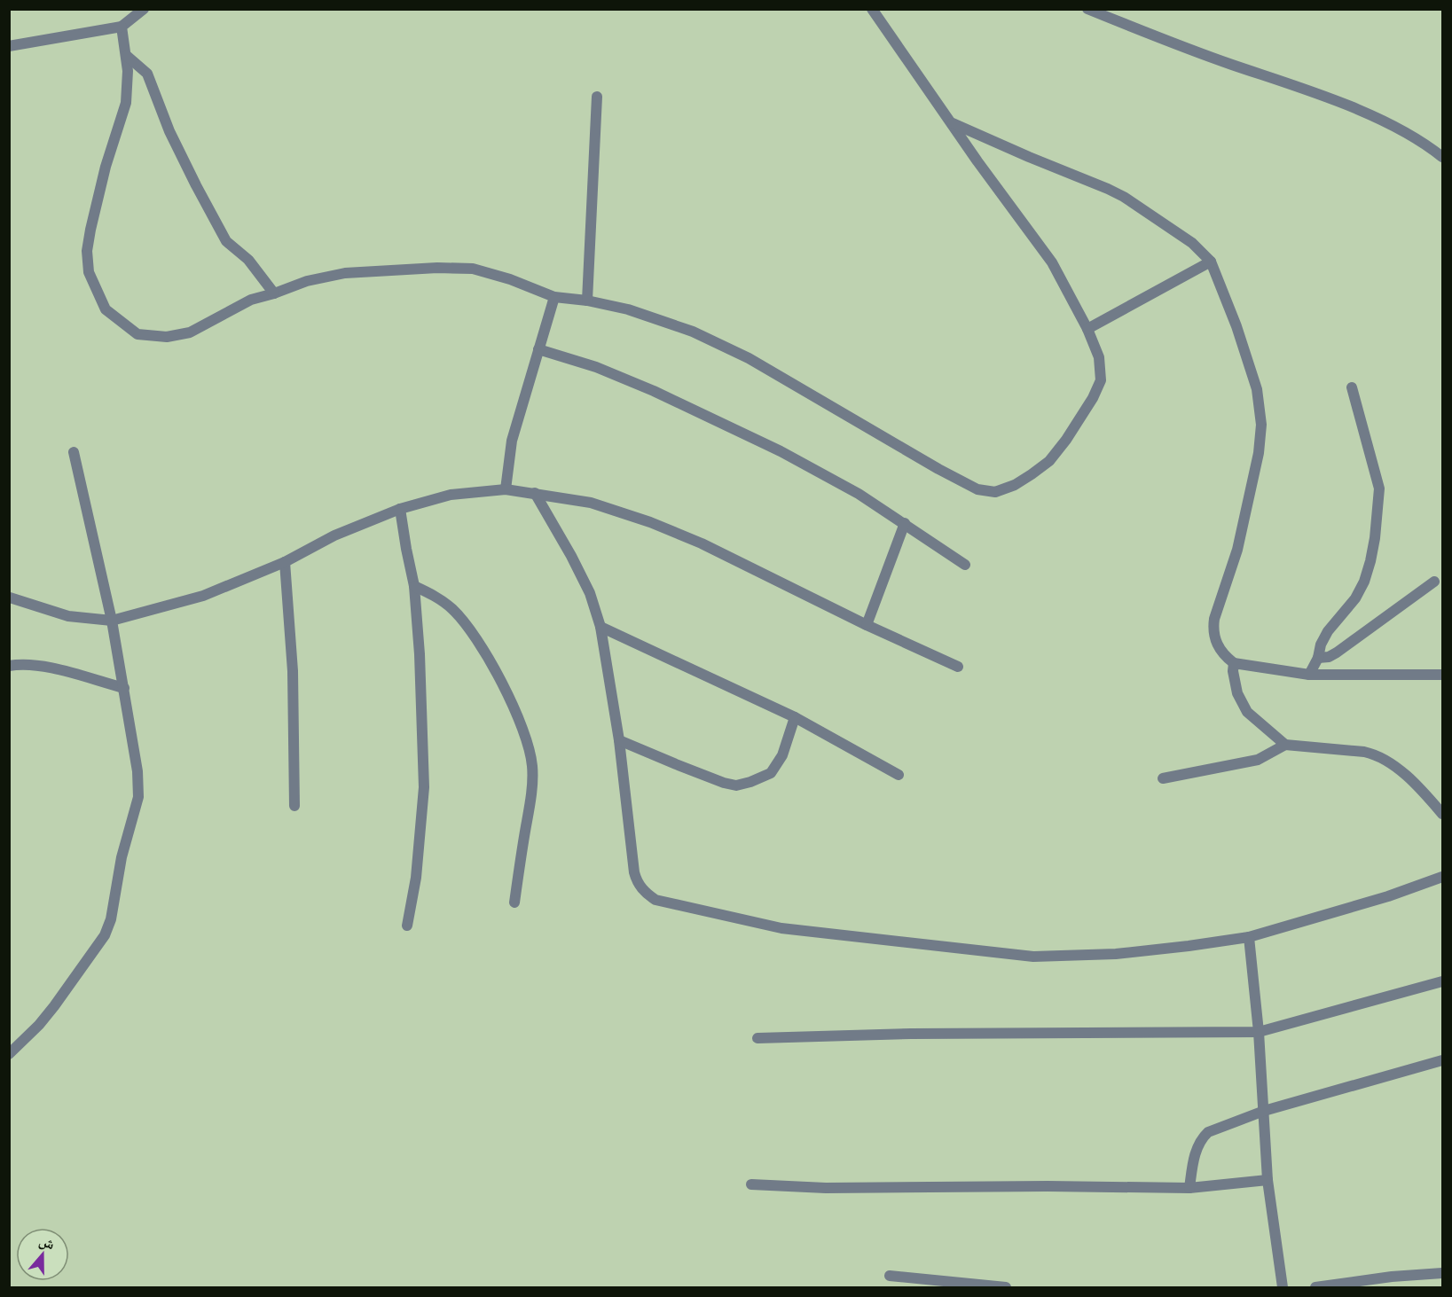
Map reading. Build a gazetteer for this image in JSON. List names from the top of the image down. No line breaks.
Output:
{"north":"top"}
